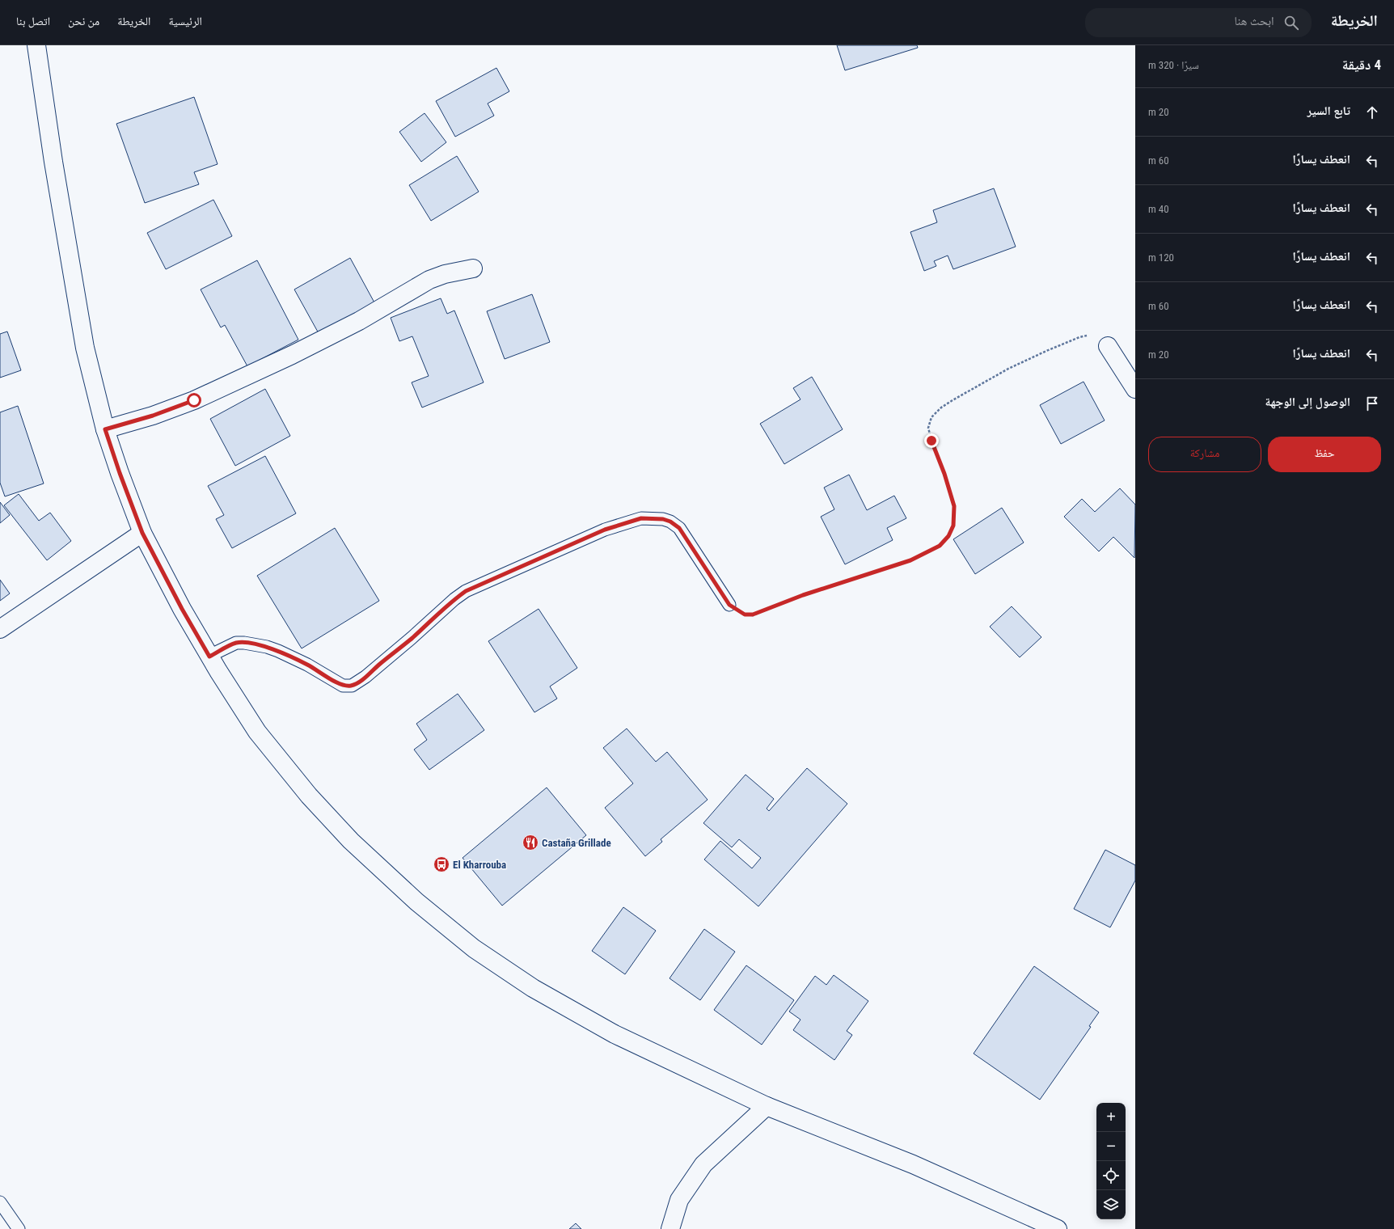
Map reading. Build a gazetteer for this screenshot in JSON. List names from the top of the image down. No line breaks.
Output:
{"places":{"restaurant":["Castaña Grillade"],"bus stop":["El Kharrouba"]},"page":{"header":"الخريطة","search":"ابحث هنا","nav":["الرئيسية","الخريطة","من نحن","اتصل بنا"],"heading":["4 دقيقة","سيرًا · 320 m"],"list":[["تابع السير","20 m"],["انعطف يسارًا","60 m"],["انعطف يسارًا","40 m"],["انعطف يسارًا","120 m"],["انعطف يسارًا","60 m"],["انعطف يسارًا","20 m"],"الوصول إلى الوجهة"],"buttons":["حفظ","مشاركة"],"map_buttons":["+","−"]}}
